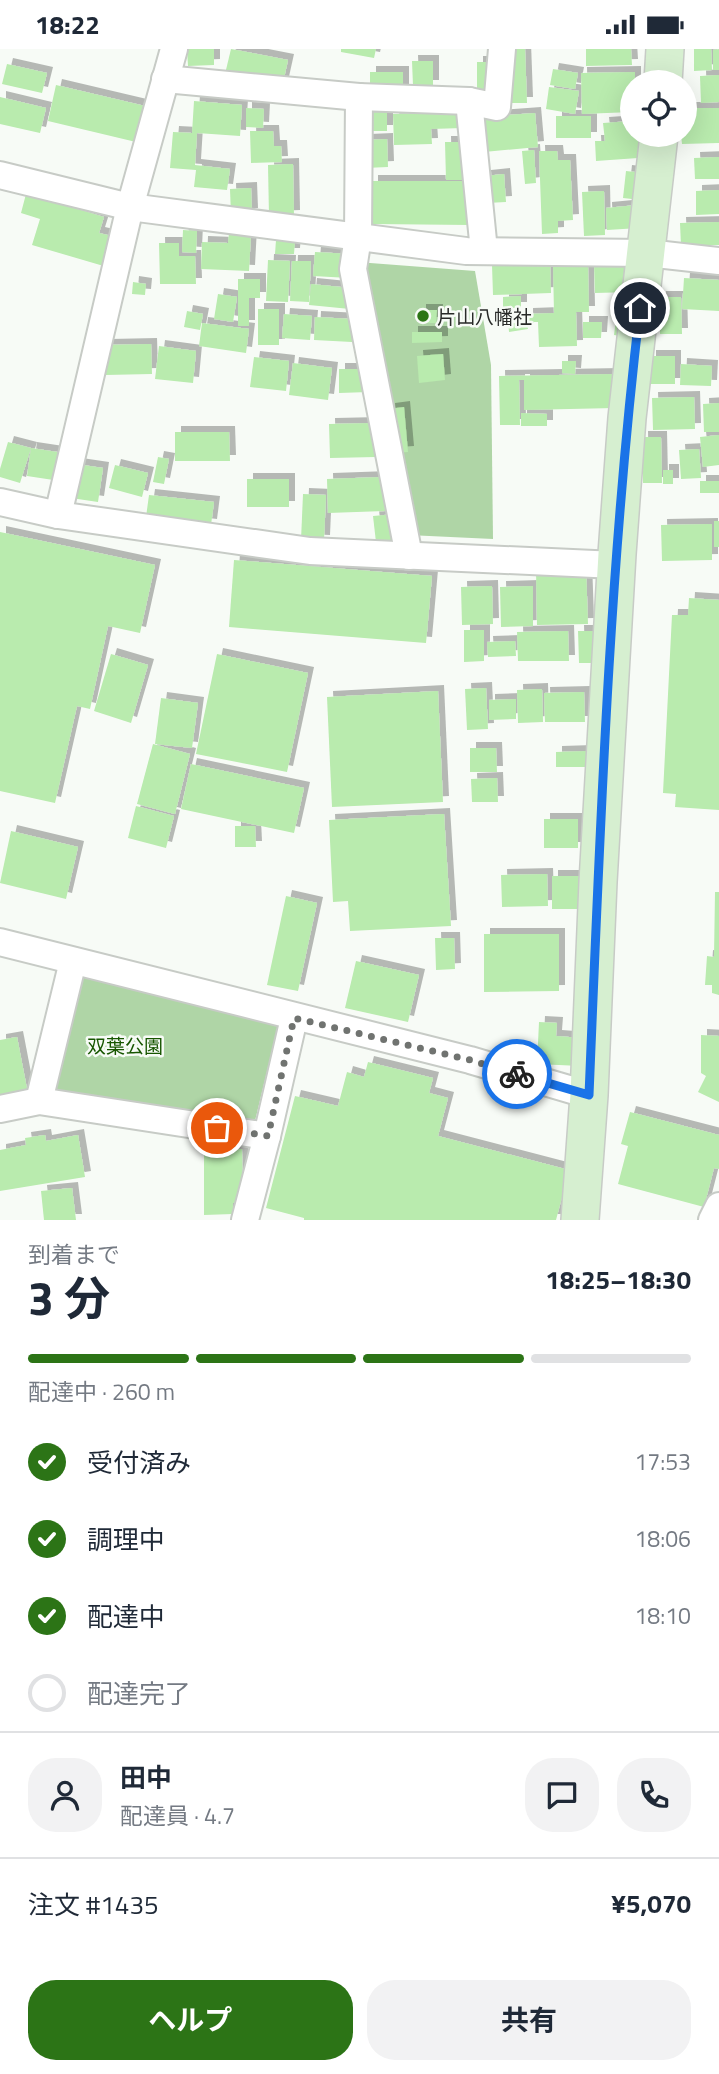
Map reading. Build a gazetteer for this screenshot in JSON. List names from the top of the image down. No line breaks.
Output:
{"parks":["双葉公園"],"places":["片山八幡社"],"page":{"status":"18:22","heading":["3 分","到着まで","18:25–18:30"],"panel":["田中","配達員 · 4.7","注文 #1435","¥5,070"],"bar":"配達中 · 260 m","list":[["受付済み","17:53"],["調理中","18:06"],["配達中","18:10"],"配達完了"],"buttons":["ヘルプ","共有"]}}
